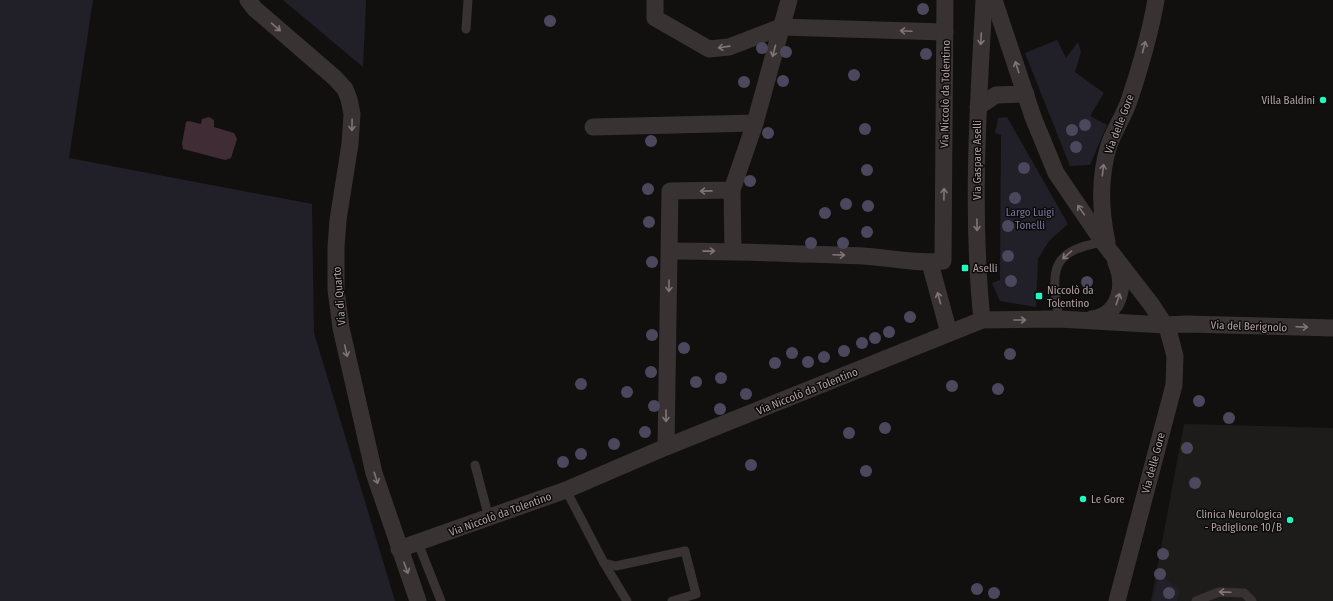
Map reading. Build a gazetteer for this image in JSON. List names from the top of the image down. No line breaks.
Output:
{"streets":{"street":["Via Niccolò da Tolentino","Via delle Gore","Via Gaspare Aselli","Via di Quarto","Via del Berignolo"]},"crossings":[["Via Niccolò da Tolentino","Via delle Gore"],["Via Niccolò da Tolentino","Via Gaspare Aselli"],["Via Niccolò da Tolentino","Via di Quarto"],["Via delle Gore","Via del Berignolo"]],"one_way":["Via delle Gore","Via di Quarto","Via del Berignolo"],"parks":["Largo Luigi Tonelli"],"places":{"other":["Villa Baldini","Le Gore","Clinica Neurologica - Padiglione 10/B"],"transit":["Aselli","Niccolò da Tolentino"]}}
